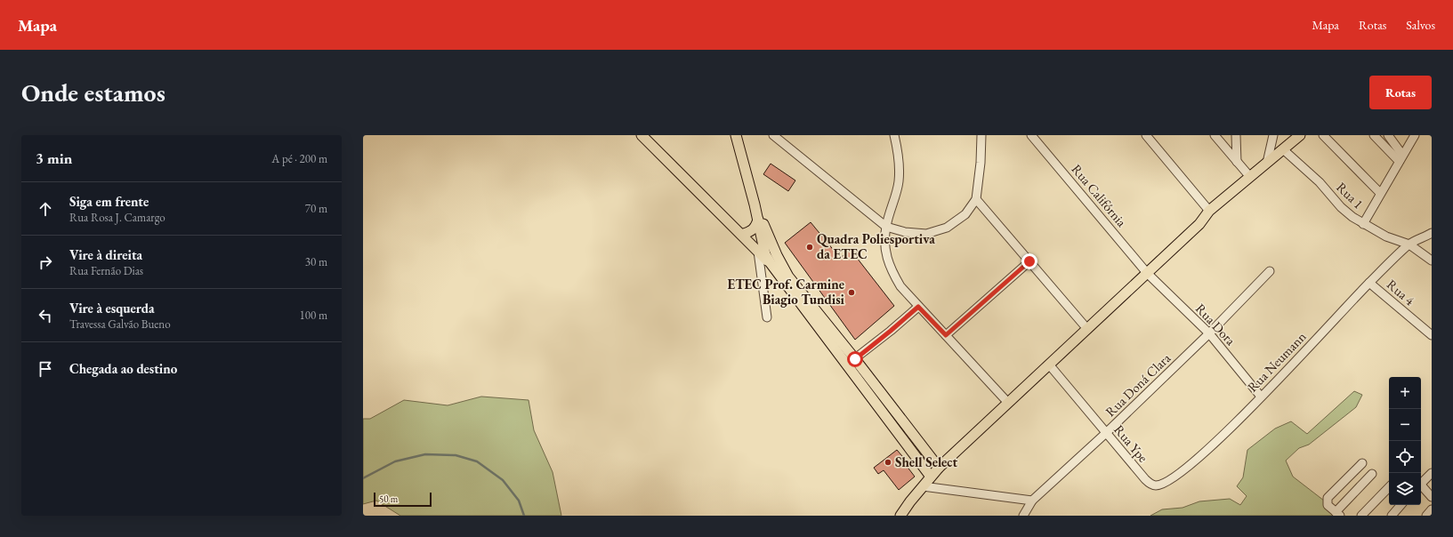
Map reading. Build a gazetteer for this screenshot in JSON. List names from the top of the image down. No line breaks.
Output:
{"streets":{"street":["Rua Califórnia","Rua 1","Rua 4","Rua Dora","Rua Neumann","Rua Doná Clara","Rua Ype"]},"crossings":[["Rua Califórnia","Rua Dora"],["Rua 1","Rua Neumann"],["Rua 4","Rua Neumann"],["Rua Dora","Rua Neumann"],["Rua Dora","Rua Doná Clara"],["Rua Neumann","Rua Ype"],["Rua Doná Clara","Rua Ype"]],"places":["Quadra Poliesportiva da ETEC","ETEC Prof. Carmine Biagio Tundisi","Shell Select"],"scale_bar":"50 m","page":{"header":"Mapa","nav":["Mapa","Rotas","Salvos"],"buttons":"Rotas","title":"Onde estamos","heading":["3 min","A pé · 200 m"],"list":[["Siga em frente","Rua Rosa J. Camargo","70 m"],["Vire à direita","Rua Fernão Dias","30 m"],["Vire à esquerda","Travessa Galvão Bueno","100 m"],"Chegada ao destino"],"map_buttons":["+","−"],"scale":"50 m"}}
